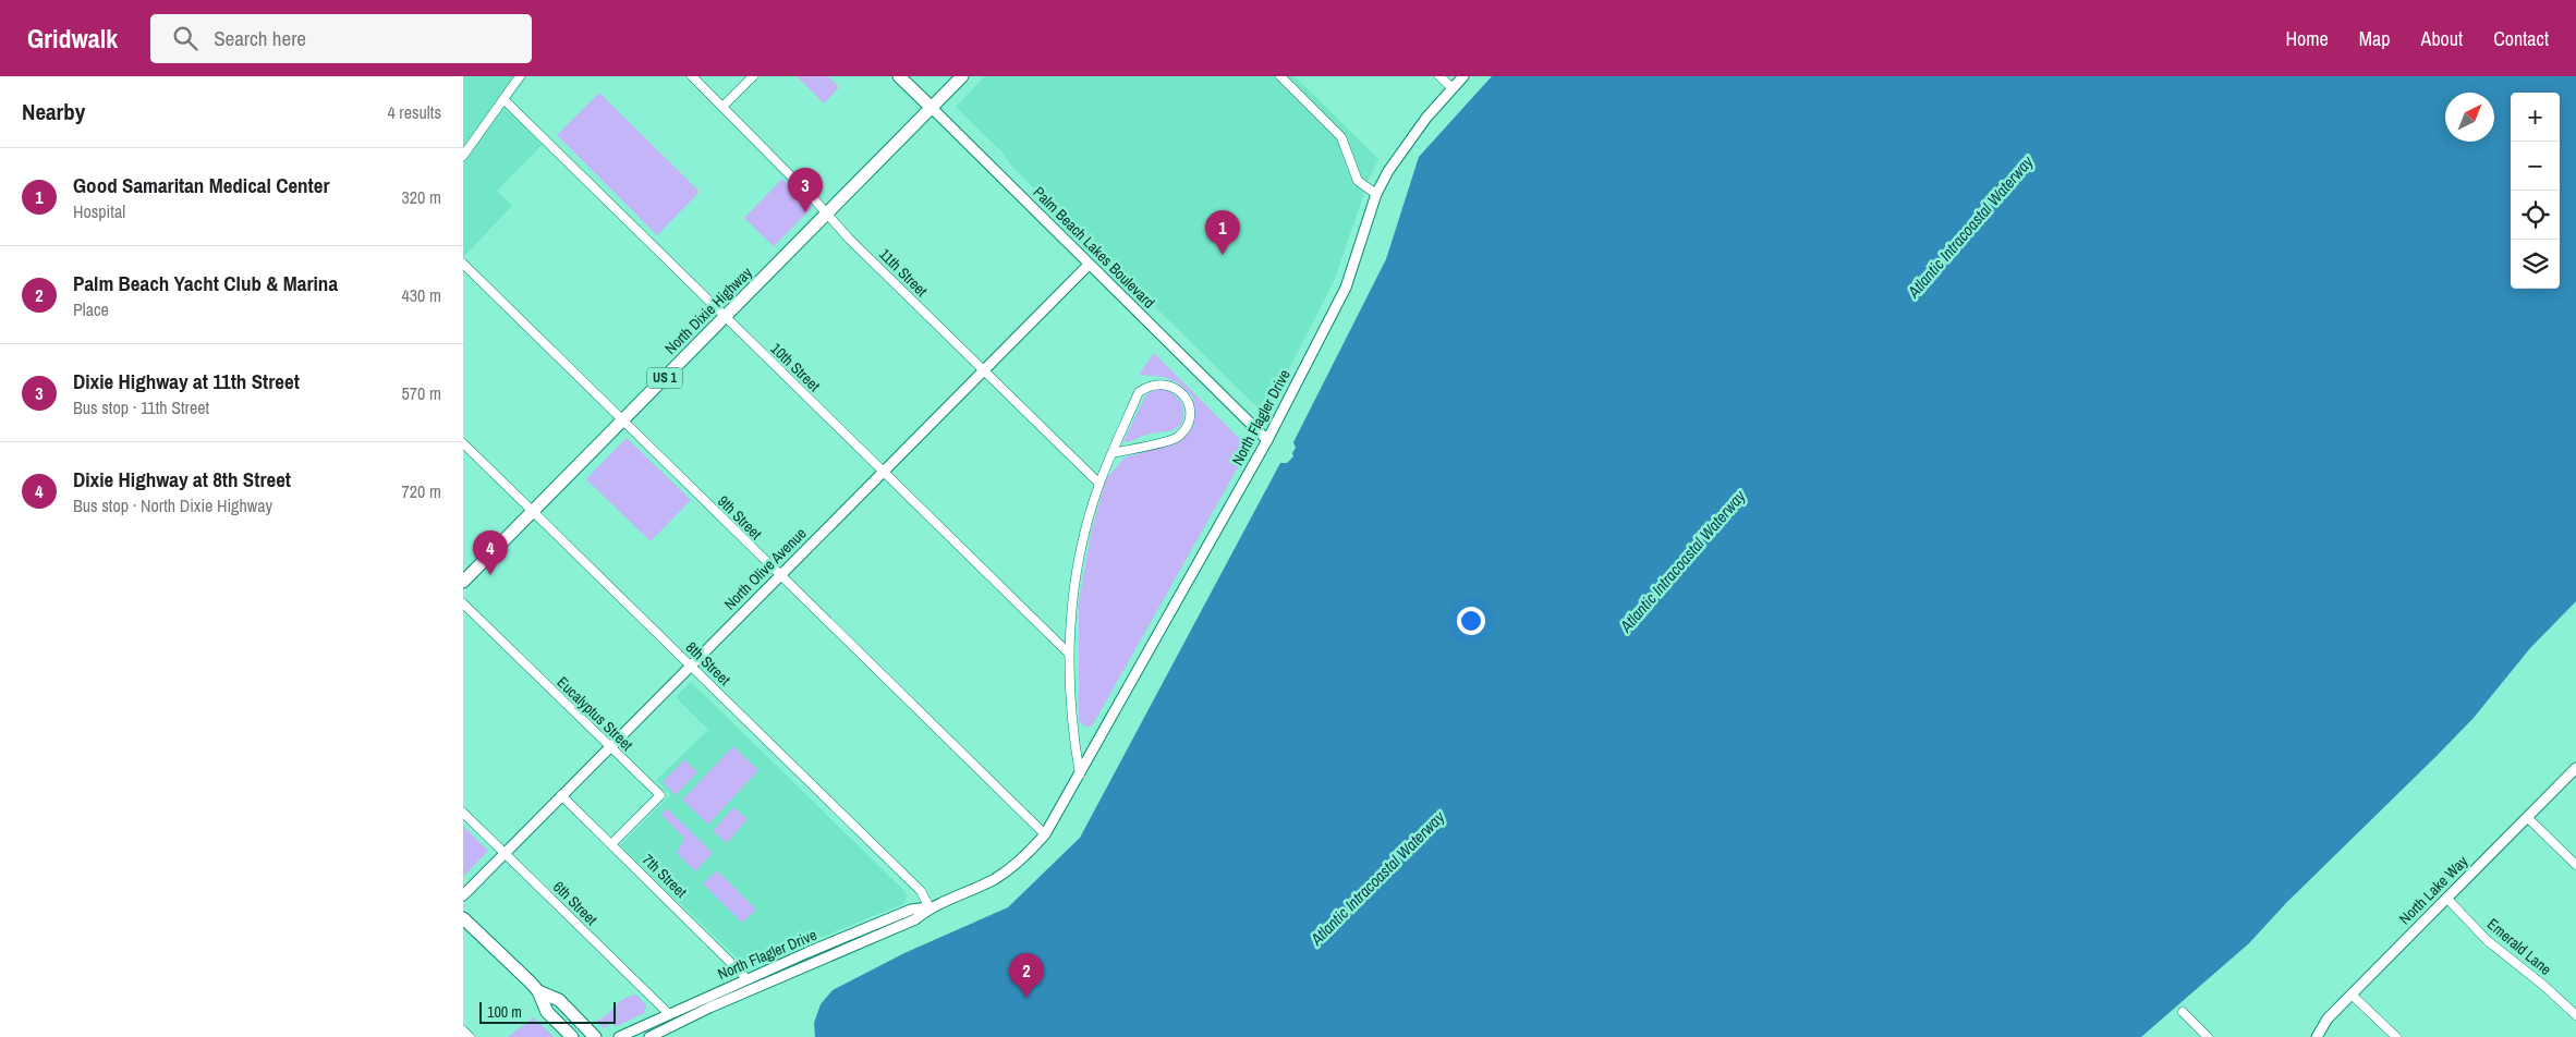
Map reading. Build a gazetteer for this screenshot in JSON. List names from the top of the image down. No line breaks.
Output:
{"streets":{"main road":["Palm Beach Lakes Boulevard","North Dixie Highway","US 1"],"street":["11th Street","10th Street","North Flagler Drive","9th Street","North Olive Avenue","8th Street","Eucalyptus Street","7th Street","North Lake Way","6th Street","Emerald Lane"]},"crossings":[["Palm Beach Lakes Boulevard","North Dixie Highway"],["Palm Beach Lakes Boulevard","US 1"],["Palm Beach Lakes Boulevard","North Flagler Drive"],["Palm Beach Lakes Boulevard","North Olive Avenue"],["11th Street","North Dixie Highway"],["11th Street","North Olive Avenue"],["North Dixie Highway","10th Street"],["North Dixie Highway","US 1"],["North Dixie Highway","9th Street"],["North Dixie Highway","8th Street"],["10th Street","North Olive Avenue"],["North Flagler Drive","9th Street"],["North Flagler Drive","8th Street"],["North Flagler Drive","7th Street"],["North Flagler Drive","6th Street"],["9th Street","North Olive Avenue"],["North Olive Avenue","8th Street"],["North Olive Avenue","Eucalyptus Street"],["North Olive Avenue","7th Street"],["North Olive Avenue","6th Street"],["Eucalyptus Street","7th Street"],["North Lake Way","Emerald Lane"]],"water":["Atlantic Intracoastal Waterway"],"scale_bar":"100 m","north":"top right","page":{"header":"Gridwalk","search":"Search here","nav":["Home","Map","About","Contact"],"heading":["Nearby","4 results"],"map_buttons":["+","−"],"list":[{"mark":"1","name":"Good Samaritan Medical Center","note":"Hospital","value":"320 m"},{"mark":"2","name":"Palm Beach Yacht Club & Marina","note":"Place","value":"430 m"},{"mark":"3","name":"Dixie Highway at 11th Street","note":"Bus stop · 11th Street","value":"570 m"},{"mark":"4","name":"Dixie Highway at 8th Street","note":"Bus stop · North Dixie Highway","value":"720 m"}],"pins":["3","1","4","2"],"scale":"100 m"}}
